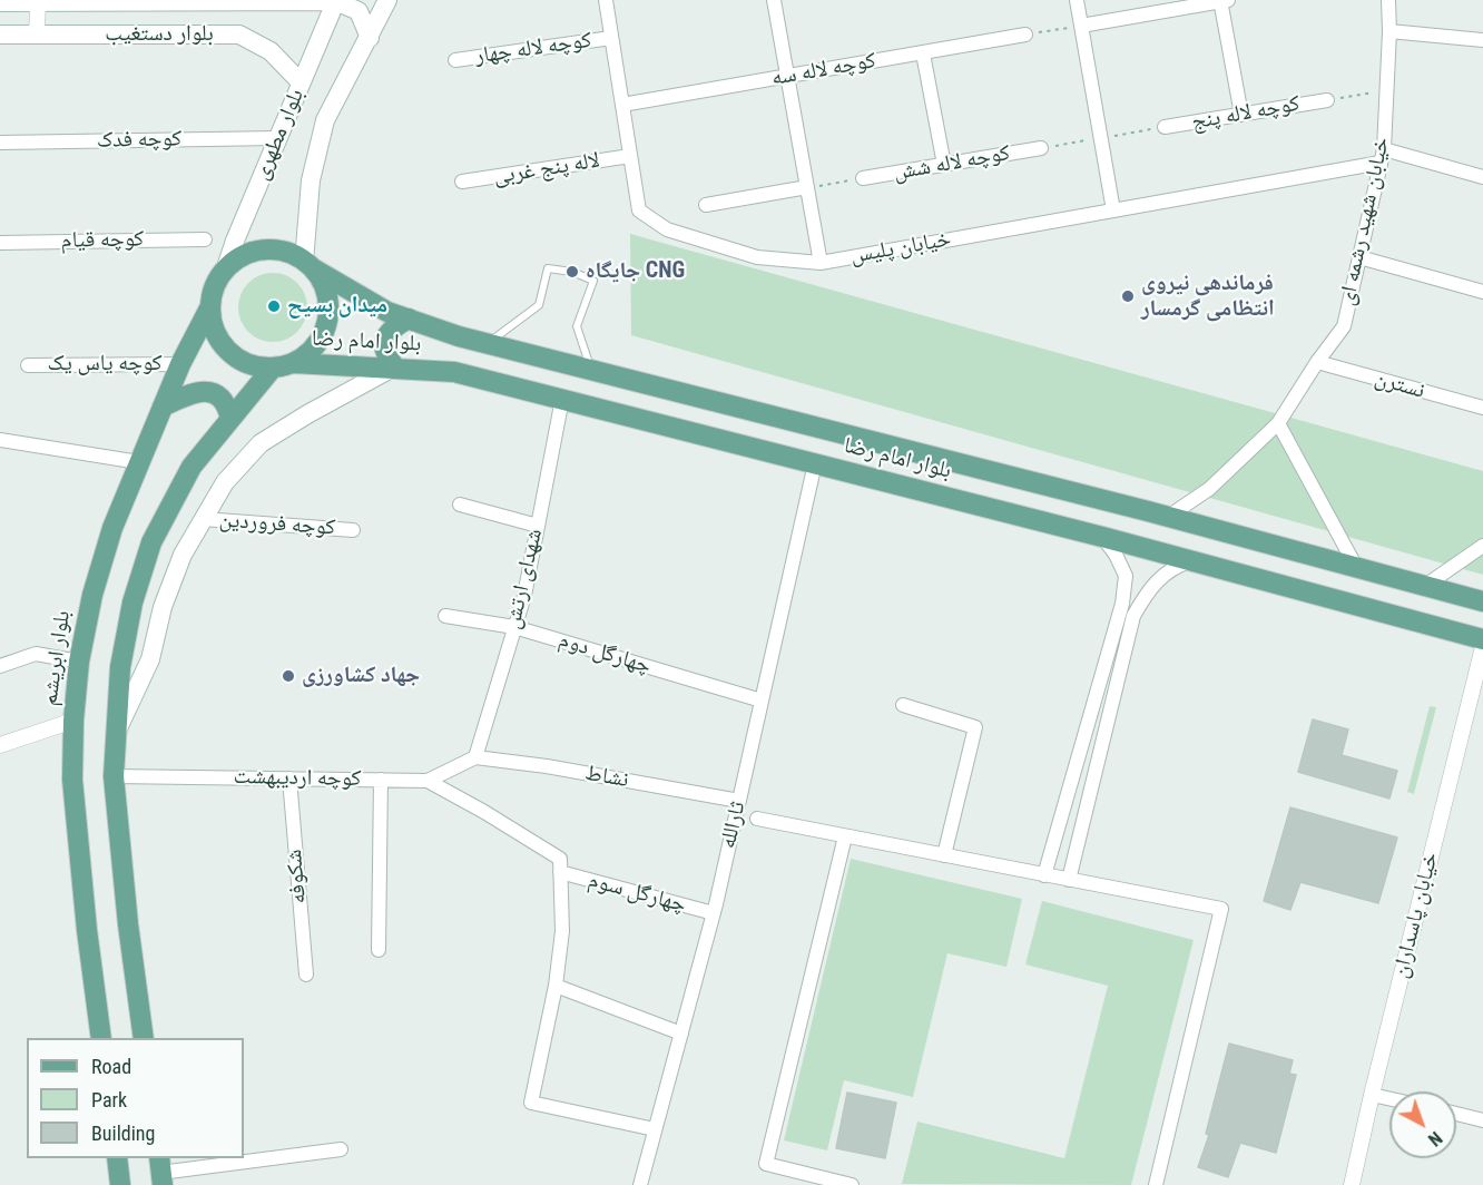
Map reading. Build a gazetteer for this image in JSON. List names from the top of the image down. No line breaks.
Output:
{"streets":{"main road":["بلوار دستغیب","بلوار مطهری","بلوار امام رضا","بلوار ابریشم"],"street":["کوچه لاله چهار","کوچه لاله سه","کوچه لاله پنج","کوچه فدک","کوچه لاله شش","لاله پنج غربی","خیابان شهید رشمه ای","کوچه قیام","خیابان پلیس","کوچه یاس یک","نسترن","کوچه فروردین","شهدای ارتش","چهارگل دوم","نشاط","کوچه اردیبهشت","ثارالله","شکوفه","چهارگل سوم","خیابان پاسداران"]},"crossings":[["بلوار دستغیب","بلوار مطهری"],["کوچه لاله چهار","خیابان پلیس"],["کوچه لاله سه","خیابان پلیس"],["بلوار مطهری","کوچه فدک"],["بلوار مطهری","بلوار امام رضا"],["بلوار مطهری","بلوار ابریشم"],["لاله پنج غربی","خیابان پلیس"],["خیابان شهید رشمه ای","خیابان پلیس"],["خیابان شهید رشمه ای","بلوار امام رضا"],["خیابان شهید رشمه ای","نسترن"],["بلوار امام رضا","شهدای ارتش"],["بلوار امام رضا","بلوار ابریشم"],["بلوار امام رضا","ثارالله"],["کوچه یاس یک","بلوار ابریشم"],["شهدای ارتش","چهارگل دوم"],["شهدای ارتش","نشاط"],["شهدای ارتش","کوچه اردیبهشت"],["چهارگل دوم","ثارالله"],["نشاط","کوچه اردیبهشت"],["نشاط","ثارالله"],["کوچه اردیبهشت","شکوفه"],["ثارالله","چهارگل سوم"]],"places":["جایگاه CNG","فرماندهی نیروی انتظامی گرمسار","میدان بسیح","جهاد کشاورزی"],"legend":["Road","Park","Building"],"north":"bottom right"}
